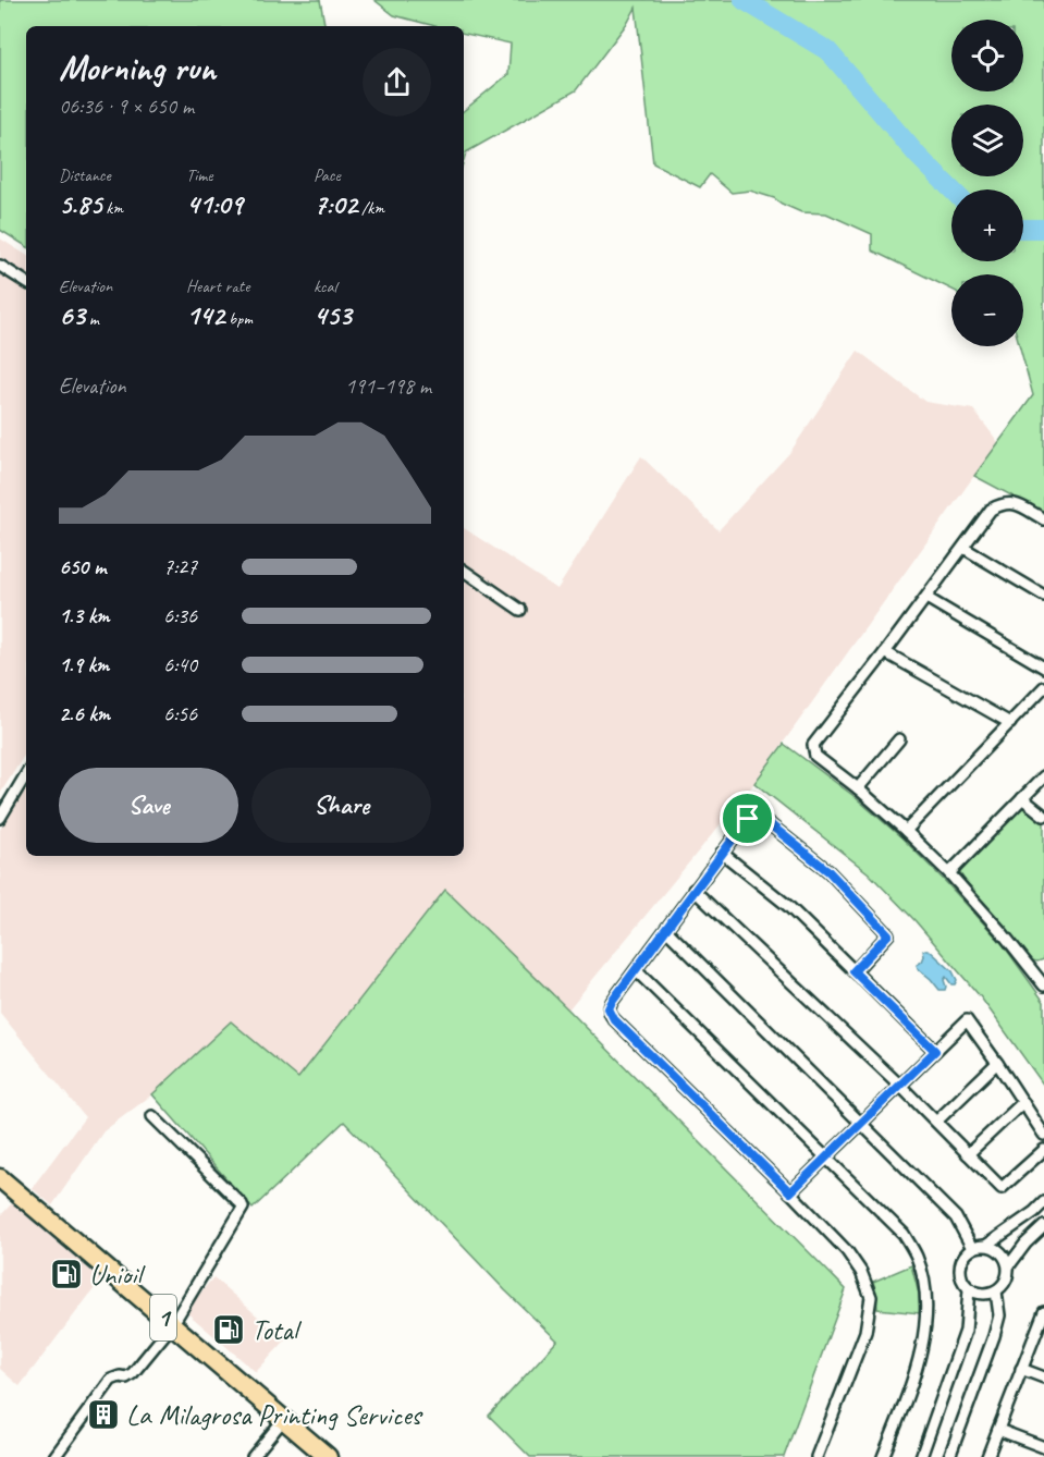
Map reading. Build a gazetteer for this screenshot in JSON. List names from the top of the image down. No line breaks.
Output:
{"streets":{"highway":["1"]},"places":{"fuel station":["Unioil","Total"],"building":["La Milagrosa Printing Services"]},"page":{"map_buttons":["+","−"],"heading":["Morning run","06:36 · 9 × 650 m"],"stats":[["Distance","5.85 km"],["Time","41:09"],["Pace","7:02 /km"],["Elevation","63 m"],["Heart rate","142 bpm"],["kcal","453"]],"chart":["Elevation","191–198 m"],"list":[{"name":"650 m","note":"7:27"},{"name":"1.3 km","note":"6:36"},{"name":"1.9 km","note":"6:40"},{"name":"2.6 km","note":"6:56"}],"buttons":["Save","Share"]}}
